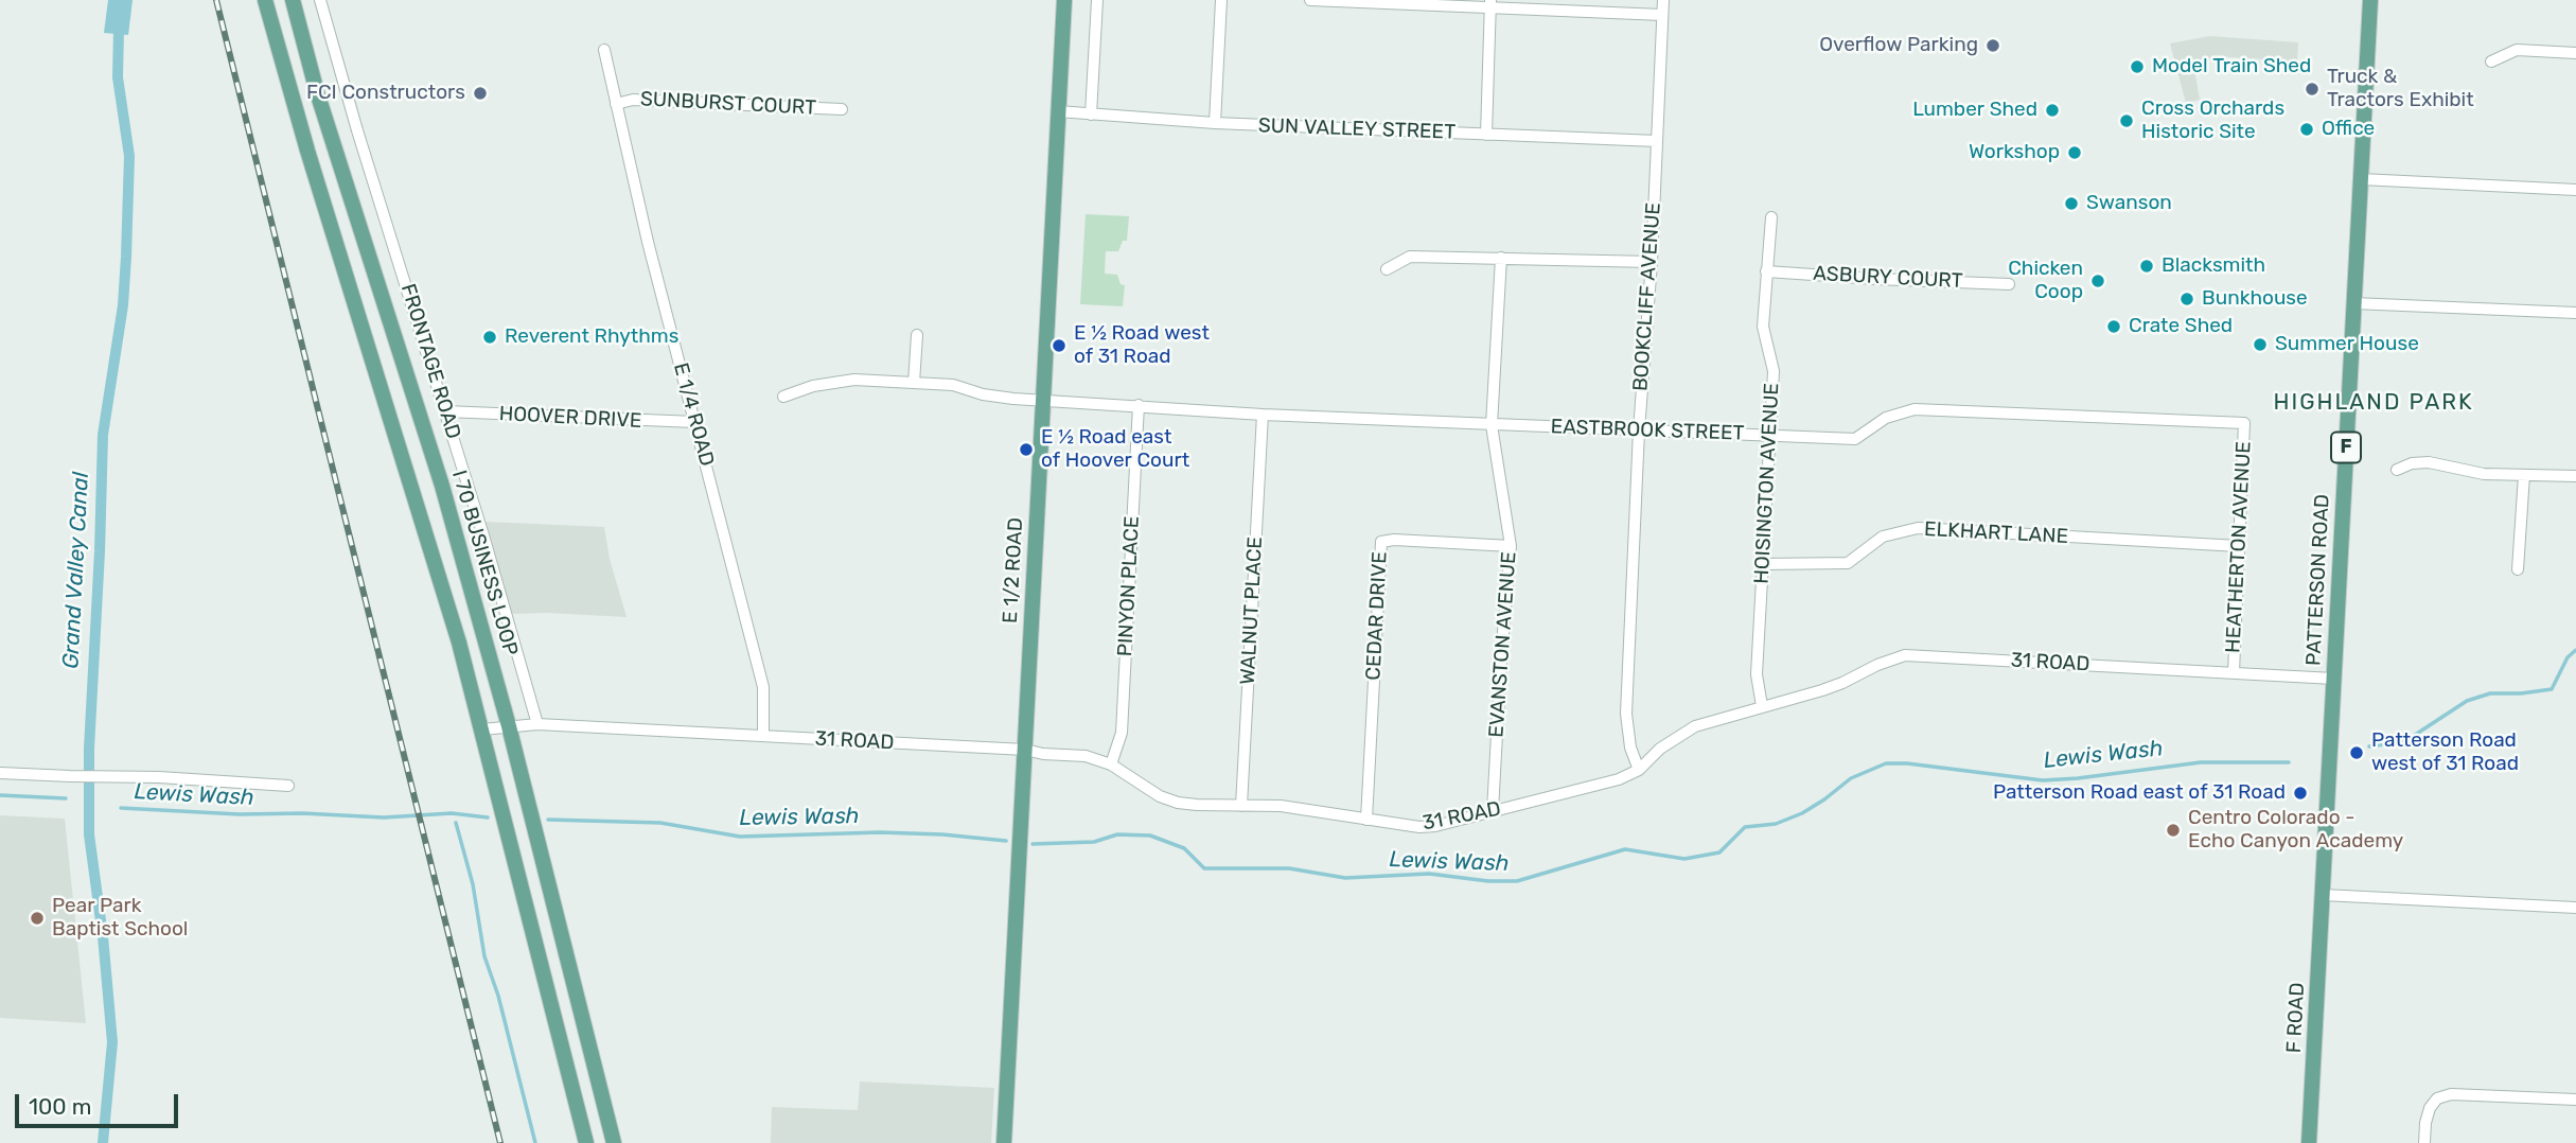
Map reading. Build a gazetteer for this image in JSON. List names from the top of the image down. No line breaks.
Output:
{"streets":{"main road":["F","I 70 BUSINESS LOOP","E 1/2 ROAD","PATTERSON ROAD","F ROAD"],"street":["SUNBURST COURT","SUN VALLEY STREET","ASBURY COURT","BOOKCLIFF AVENUE","FRONTAGE ROAD","E 1/4 ROAD","HOOVER DRIVE","EASTBROOK STREET","HOISINGTON AVENUE","ELKHART LANE","HEATHERTON AVENUE","PINYON PLACE","WALNUT PLACE","CEDAR DRIVE","EVANSTON AVENUE","31 ROAD"]},"crossings":[["SUNBURST COURT","E 1/4 ROAD"],["SUN VALLEY STREET","BOOKCLIFF AVENUE"],["SUN VALLEY STREET","E 1/2 ROAD"],["ASBURY COURT","HOISINGTON AVENUE"],["BOOKCLIFF AVENUE","EASTBROOK STREET"],["BOOKCLIFF AVENUE","31 ROAD"],["FRONTAGE ROAD","HOOVER DRIVE"],["FRONTAGE ROAD","31 ROAD"],["E 1/4 ROAD","HOOVER DRIVE"],["E 1/4 ROAD","31 ROAD"],["EASTBROOK STREET","HOISINGTON AVENUE"],["EASTBROOK STREET","HEATHERTON AVENUE"],["EASTBROOK STREET","E 1/2 ROAD"],["EASTBROOK STREET","PINYON PLACE"],["EASTBROOK STREET","WALNUT PLACE"],["EASTBROOK STREET","EVANSTON AVENUE"],["HOISINGTON AVENUE","ELKHART LANE"],["HOISINGTON AVENUE","31 ROAD"],["ELKHART LANE","HEATHERTON AVENUE"],["HEATHERTON AVENUE","31 ROAD"],["I 70 BUSINESS LOOP","31 ROAD"],["E 1/2 ROAD","31 ROAD"],["PATTERSON ROAD","31 ROAD"],["PATTERSON ROAD","F ROAD"],["PINYON PLACE","31 ROAD"],["WALNUT PLACE","31 ROAD"],["CEDAR DRIVE","EVANSTON AVENUE"],["CEDAR DRIVE","31 ROAD"],["EVANSTON AVENUE","31 ROAD"]],"districts":["HIGHLAND PARK"],"water":["Grand Valley Canal","Lewis Wash"],"places":["Overflow Parking","Model Train Shed","Truck & Tractors Exhibit","FCI Constructors","Lumber Shed","Cross Orchards Historic Site","Office","Workshop","Swanson","Blacksmith","Chicken Coop","Bunkhouse","Crate Shed","Reverent Rhythms","Summer House","E ½ Road west of 31 Road","E ½ Road east of Hoover Court","Patterson Road west of 31 Road","Patterson Road east of 31 Road","Centro Colorado - Echo Canyon Academy","Pear Park Baptist School"],"scale_bar":"100 m"}
